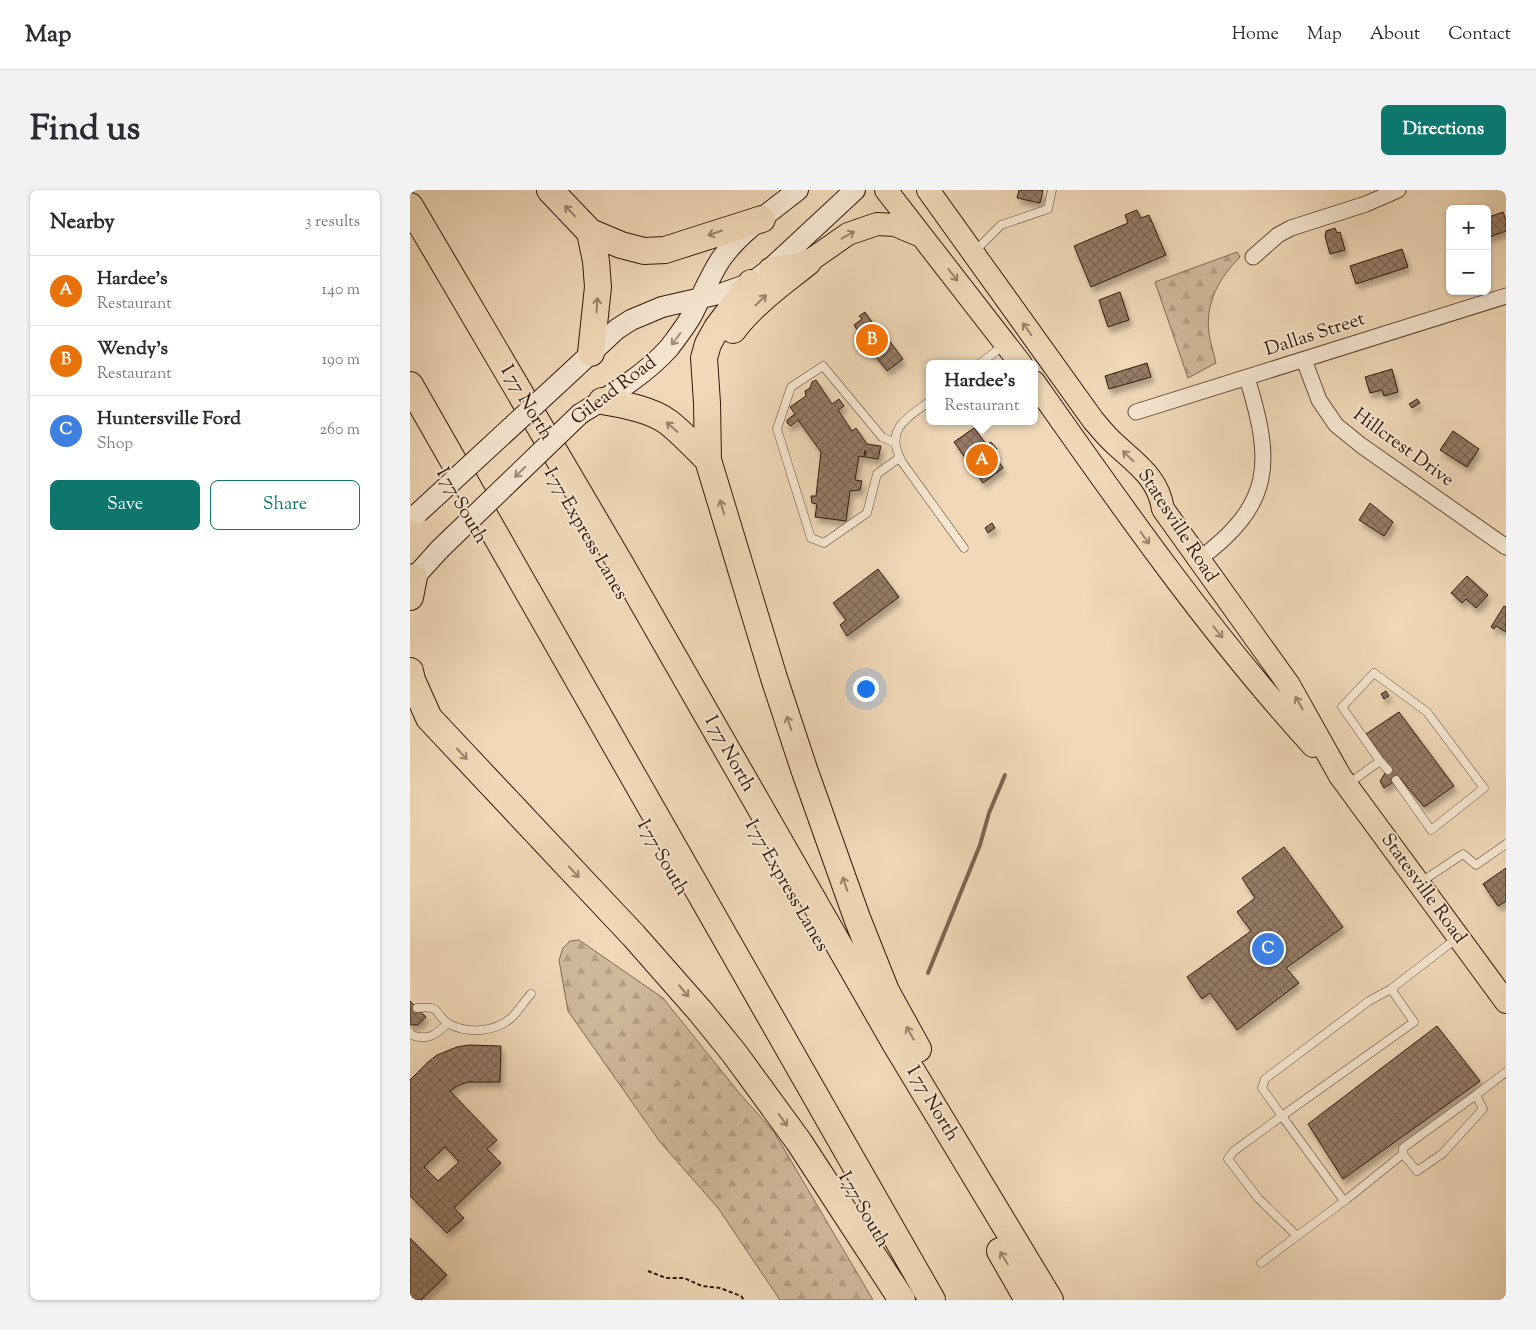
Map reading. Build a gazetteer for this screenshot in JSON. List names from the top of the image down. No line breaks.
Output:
{"streets":{"highway":["I 77 North","I 77 South","I 77 Express Lanes"],"main road":["Gilead Road","Statesville Road"],"street":["Dallas Street","Hillcrest Drive"]},"crossings":[["Dallas Street","Hillcrest Drive"]],"page":{"header":"Map","nav":["Home","Map","About","Contact"],"title":"Find us","buttons":["Directions",["Save","Share"]],"heading":["Nearby","3 results"],"map_buttons":["+","−"],"list":[{"mark":"A","name":"Hardee's","note":"Restaurant","value":"140 m"},{"mark":"B","name":"Wendy's","note":"Restaurant","value":"190 m"},{"mark":"C","name":"Huntersville Ford","note":"Shop","value":"260 m"}],"pins":["B","A","C"],"popup":["Hardee's","Restaurant"]}}
